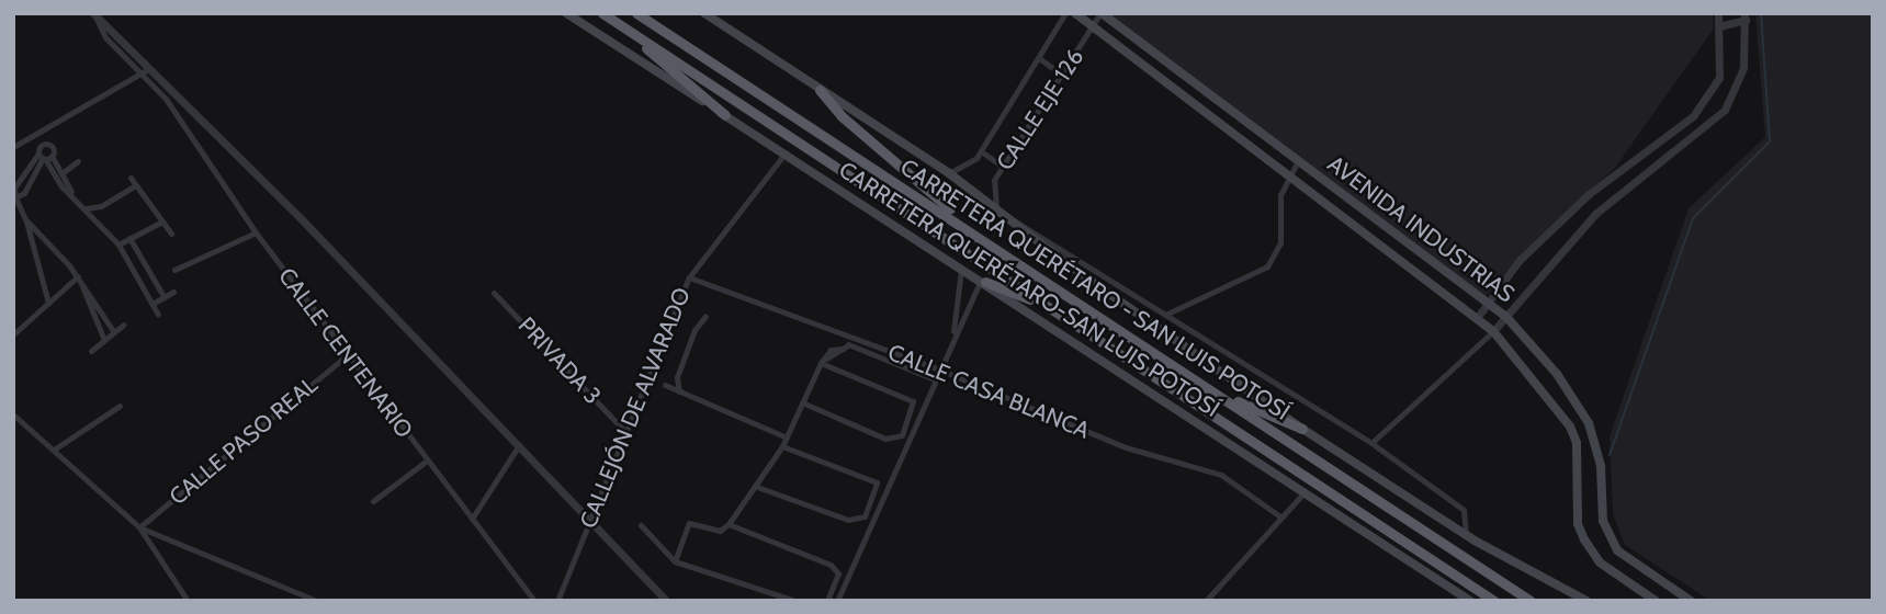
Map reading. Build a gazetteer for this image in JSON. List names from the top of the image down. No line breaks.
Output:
{"streets":{"highway":["CARRETERA QUERÉTARO - SAN LUIS POTOSÍ"],"main road":["AVENIDA INDUSTRIAS","CARRETERA QUERÉTARO-SAN LUIS POTOSÍ"],"street":["CALLE EJE 126","CALLE CENTENARIO","PRIVADA 3","CALLE CASA BLANCA","CALLEJÓN DE ALVARADO","CALLE PASO REAL"]},"crossings":[["CALLE EJE 126","AVENIDA INDUSTRIAS"],["CARRETERA QUERÉTARO-SAN LUIS POTOSÍ","CALLEJÓN DE ALVARADO"],["CALLE CENTENARIO","CALLE PASO REAL"],["PRIVADA 3","CALLEJÓN DE ALVARADO"],["CALLE CASA BLANCA","CALLEJÓN DE ALVARADO"]]}
